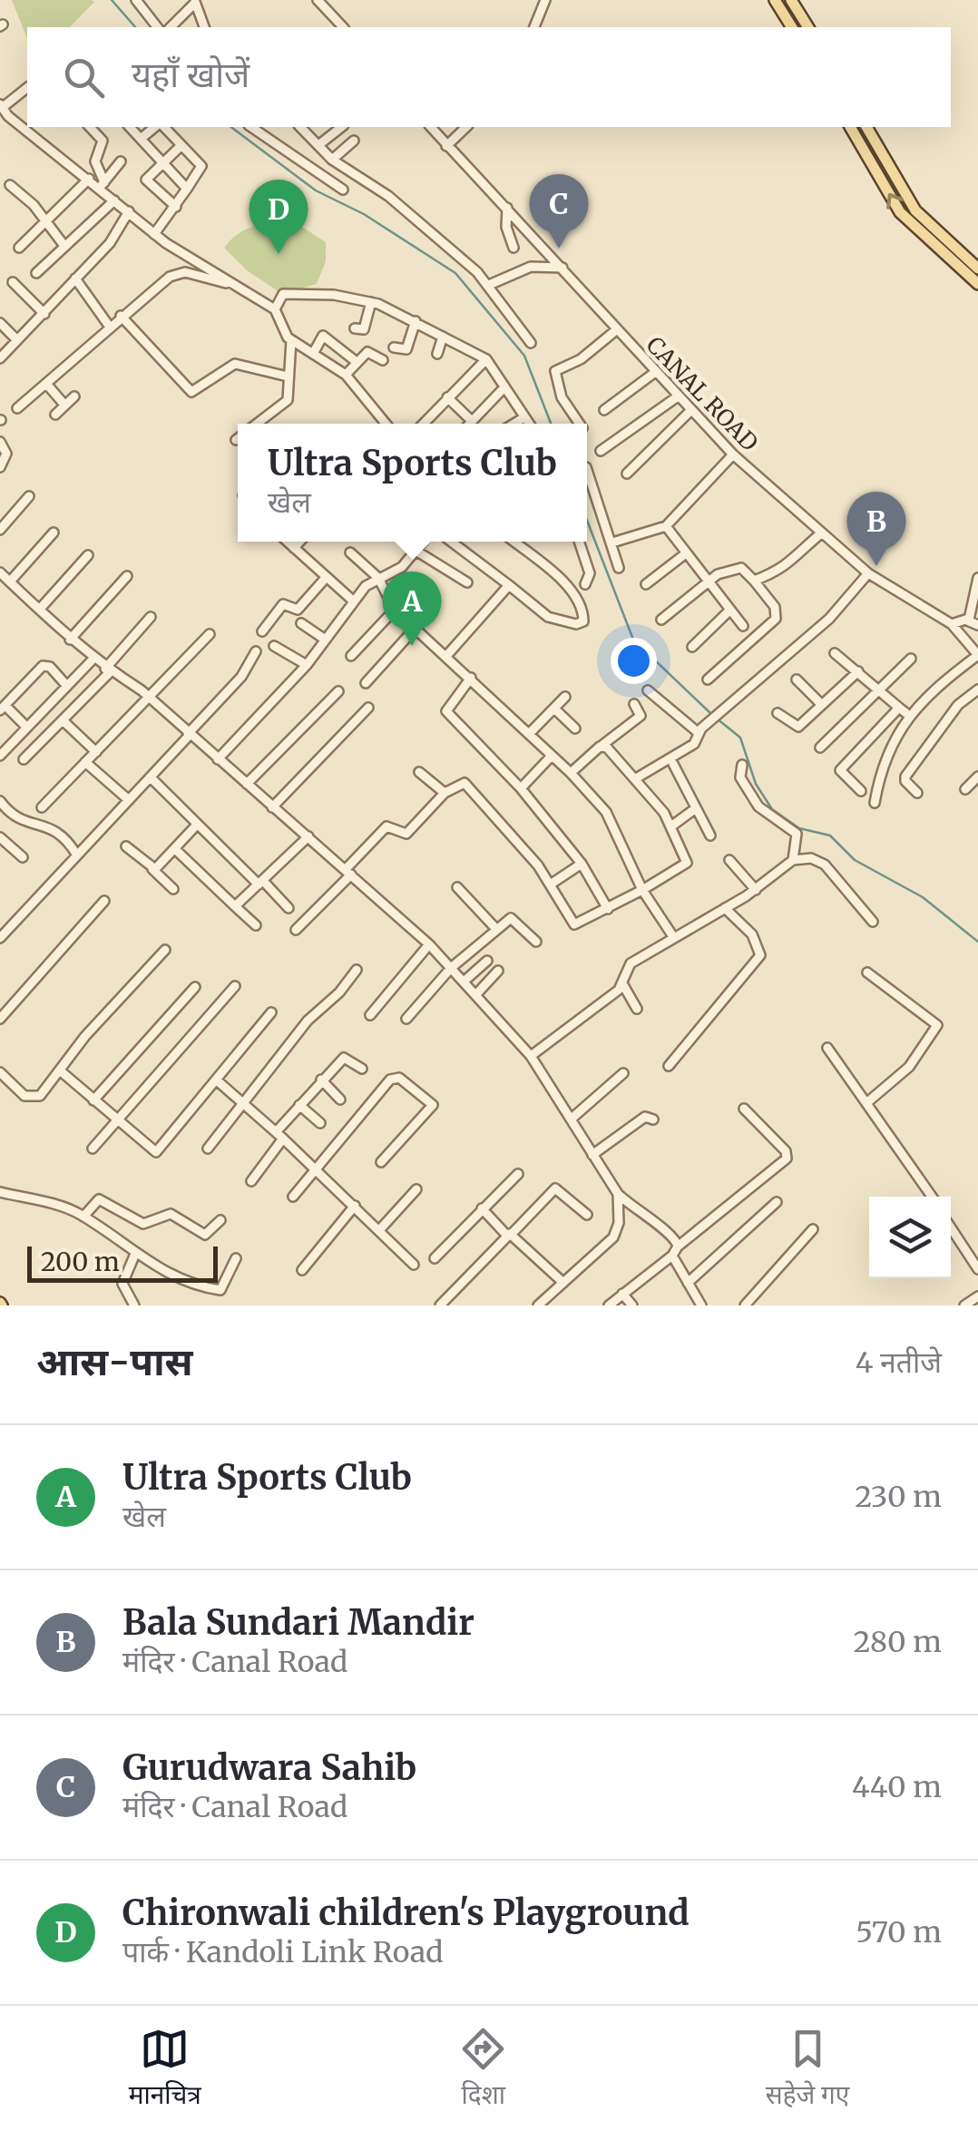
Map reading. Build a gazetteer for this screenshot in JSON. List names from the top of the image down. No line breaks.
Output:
{"streets":{"street":["CANAL ROAD"]},"scale_bar":"200 m","page":{"search":"यहाँ खोजें","pins":["C","D","B","A"],"popup":["Ultra Sports Club","खेल"],"scale":"200 m","heading":["आस-पास","4 नतीजे"],"list":[{"mark":"A","name":"Ultra Sports Club","note":"खेल","value":"230 m"},{"mark":"B","name":"Bala Sundari Mandir","note":"मंदिर · Canal Road","value":"280 m"},{"mark":"C","name":"Gurudwara Sahib","note":"मंदिर · Canal Road","value":"440 m"},{"mark":"D","name":"Chironwali children's Playground","note":"पार्क · Kandoli Link Road","value":"570 m"}],"nav":["मानचित्र","दिशा","सहेजे गए"]}}
